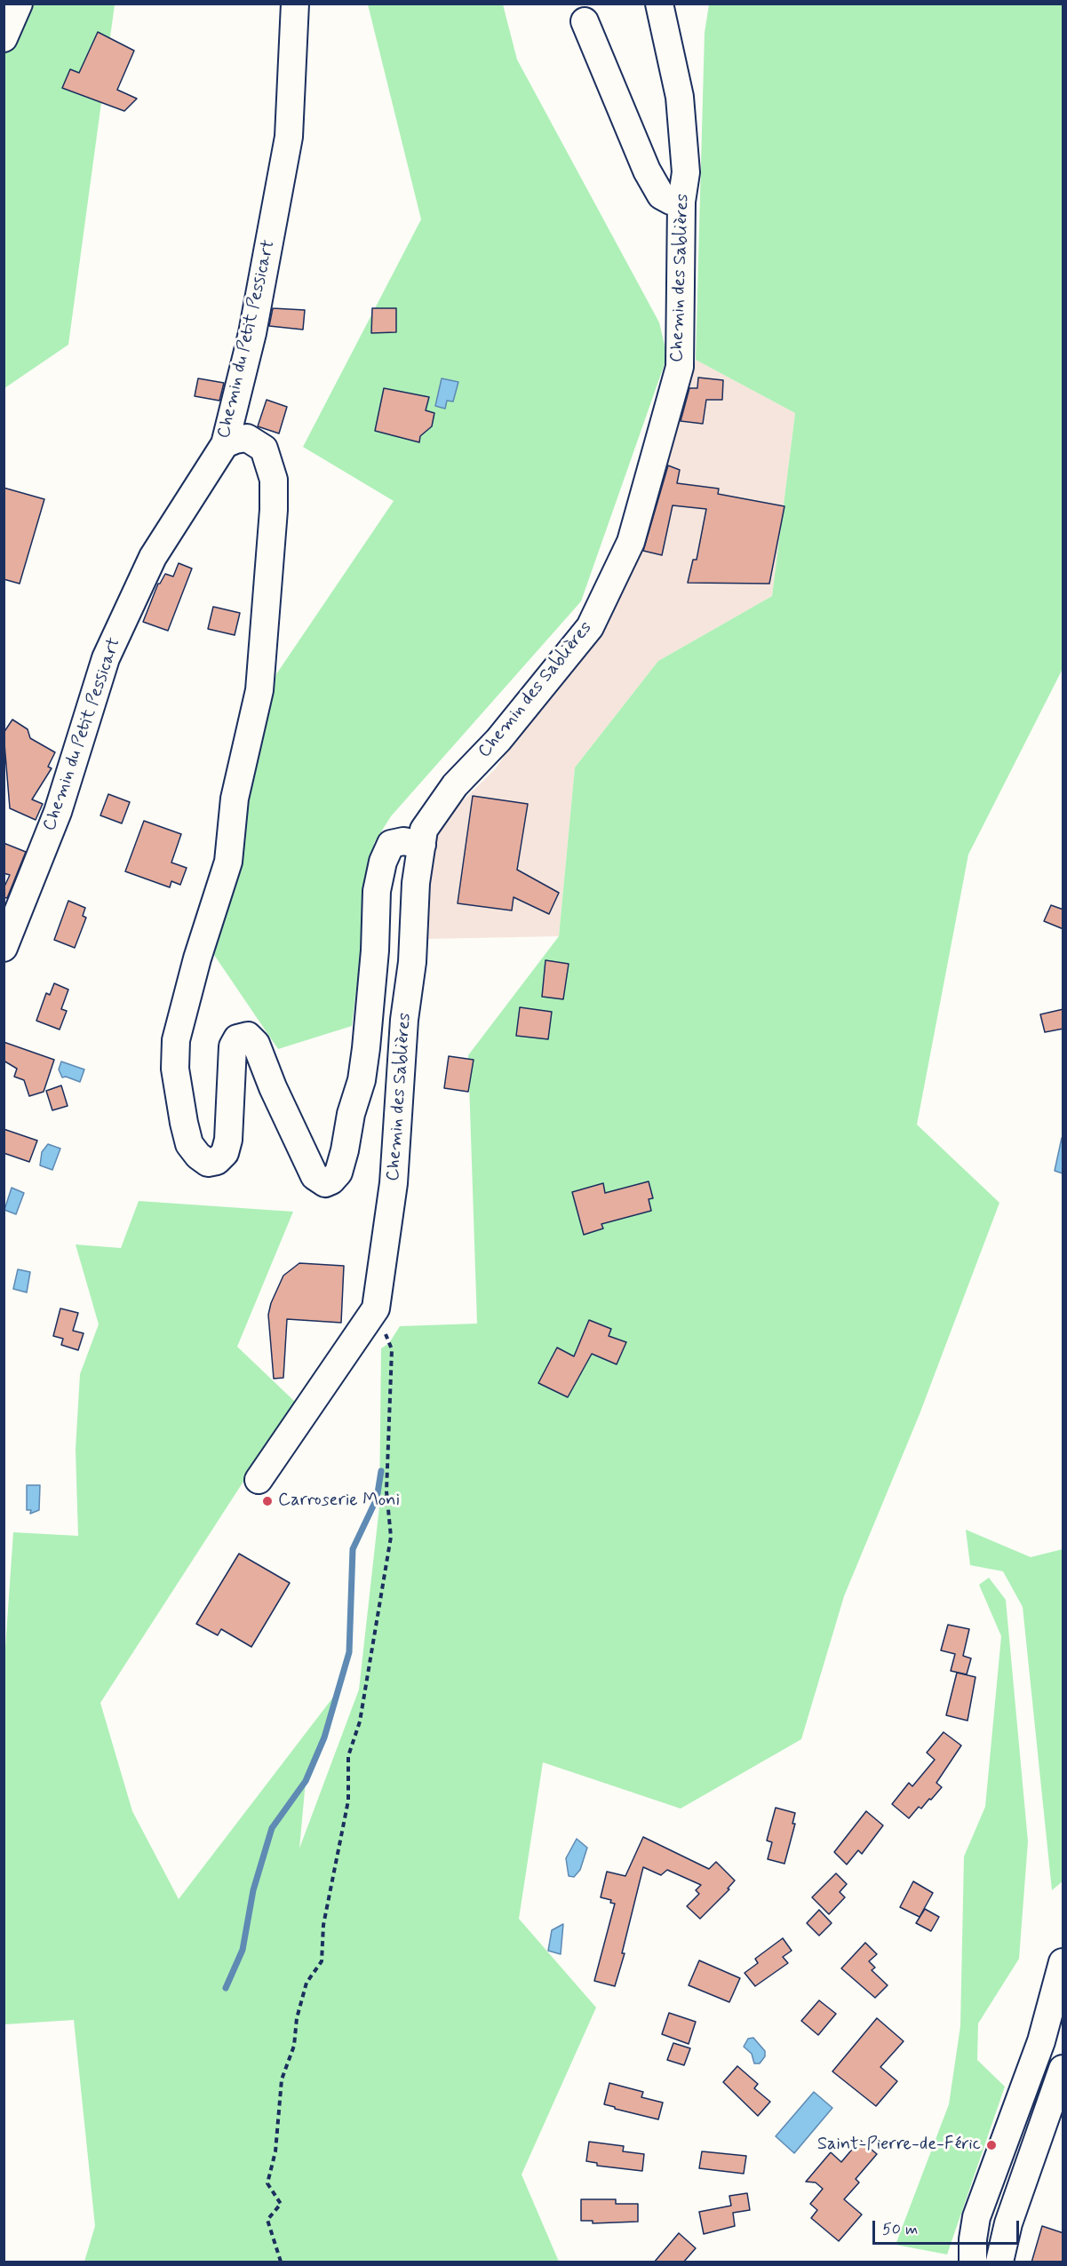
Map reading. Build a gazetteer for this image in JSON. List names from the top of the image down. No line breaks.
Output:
{"streets":{"street":["Chemin des Sablières","Chemin du Petit Pessicart"]},"places":["Carroserie Moni","Saint-Pierre-de-Féric"],"scale_bar":"50 m"}
